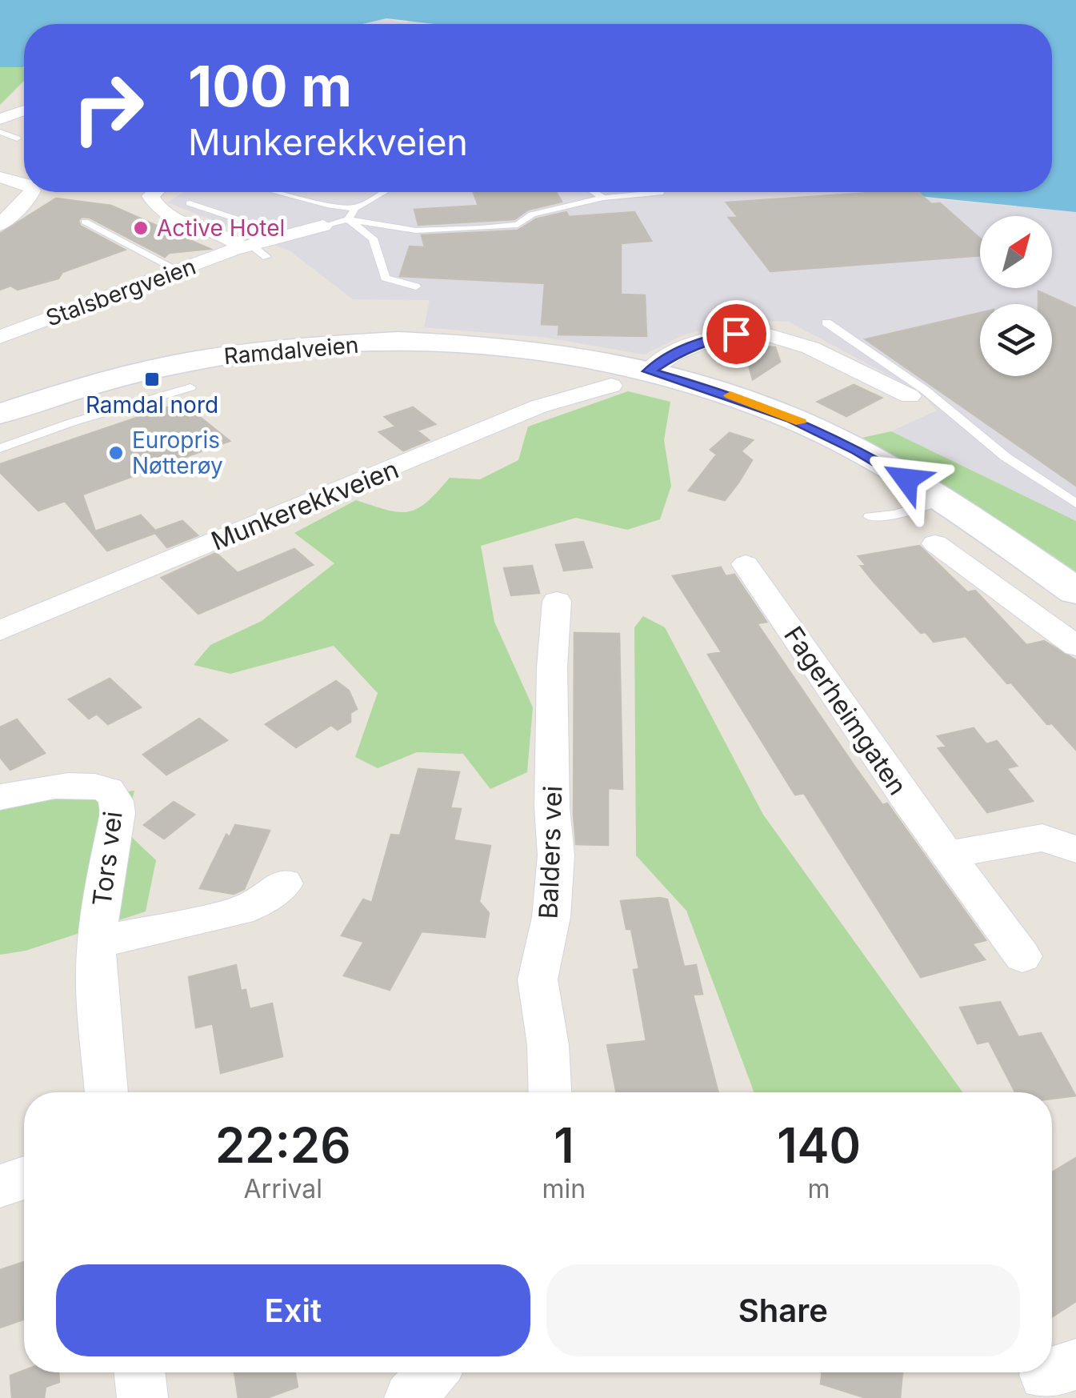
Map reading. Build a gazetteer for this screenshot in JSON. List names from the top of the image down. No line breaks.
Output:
{"streets":{"main road":["Ramdalveien"],"street":["Stalsbergveien","Munkerekkveien","Fagerheimgaten","Balders vei","Tors vei"]},"places":{"other":["Active Hotel","Europris Nøtterøy"],"transit":["Ramdal nord"]},"north":"top right","page":{"turn":["100 m","Munkerekkveien"],"eta":["22:26","Arrival","1","min","140","m"],"buttons":["Exit","Share"]}}
